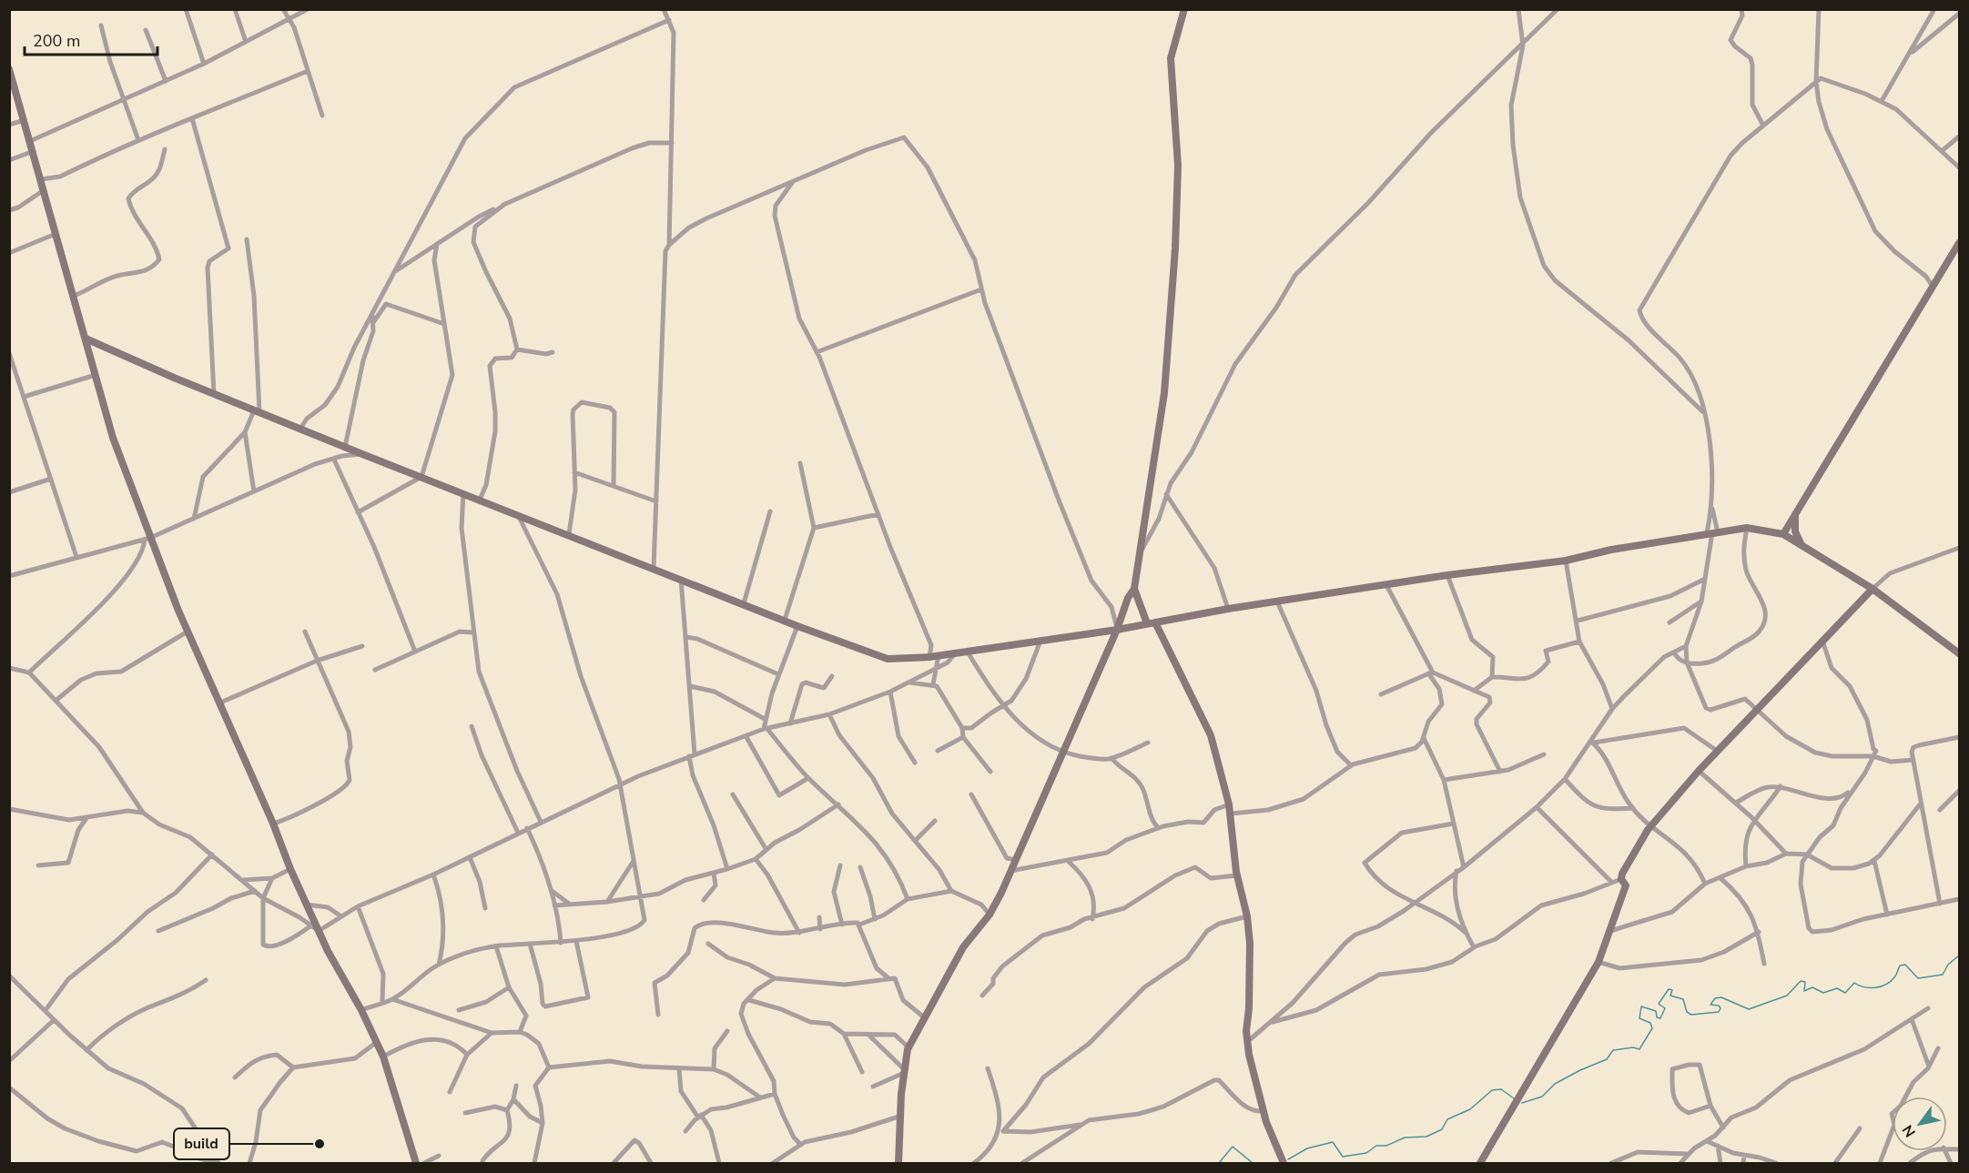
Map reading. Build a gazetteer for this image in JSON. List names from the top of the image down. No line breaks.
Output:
{"places":["build"],"scale_bar":"200 m","north":"bottom left"}
